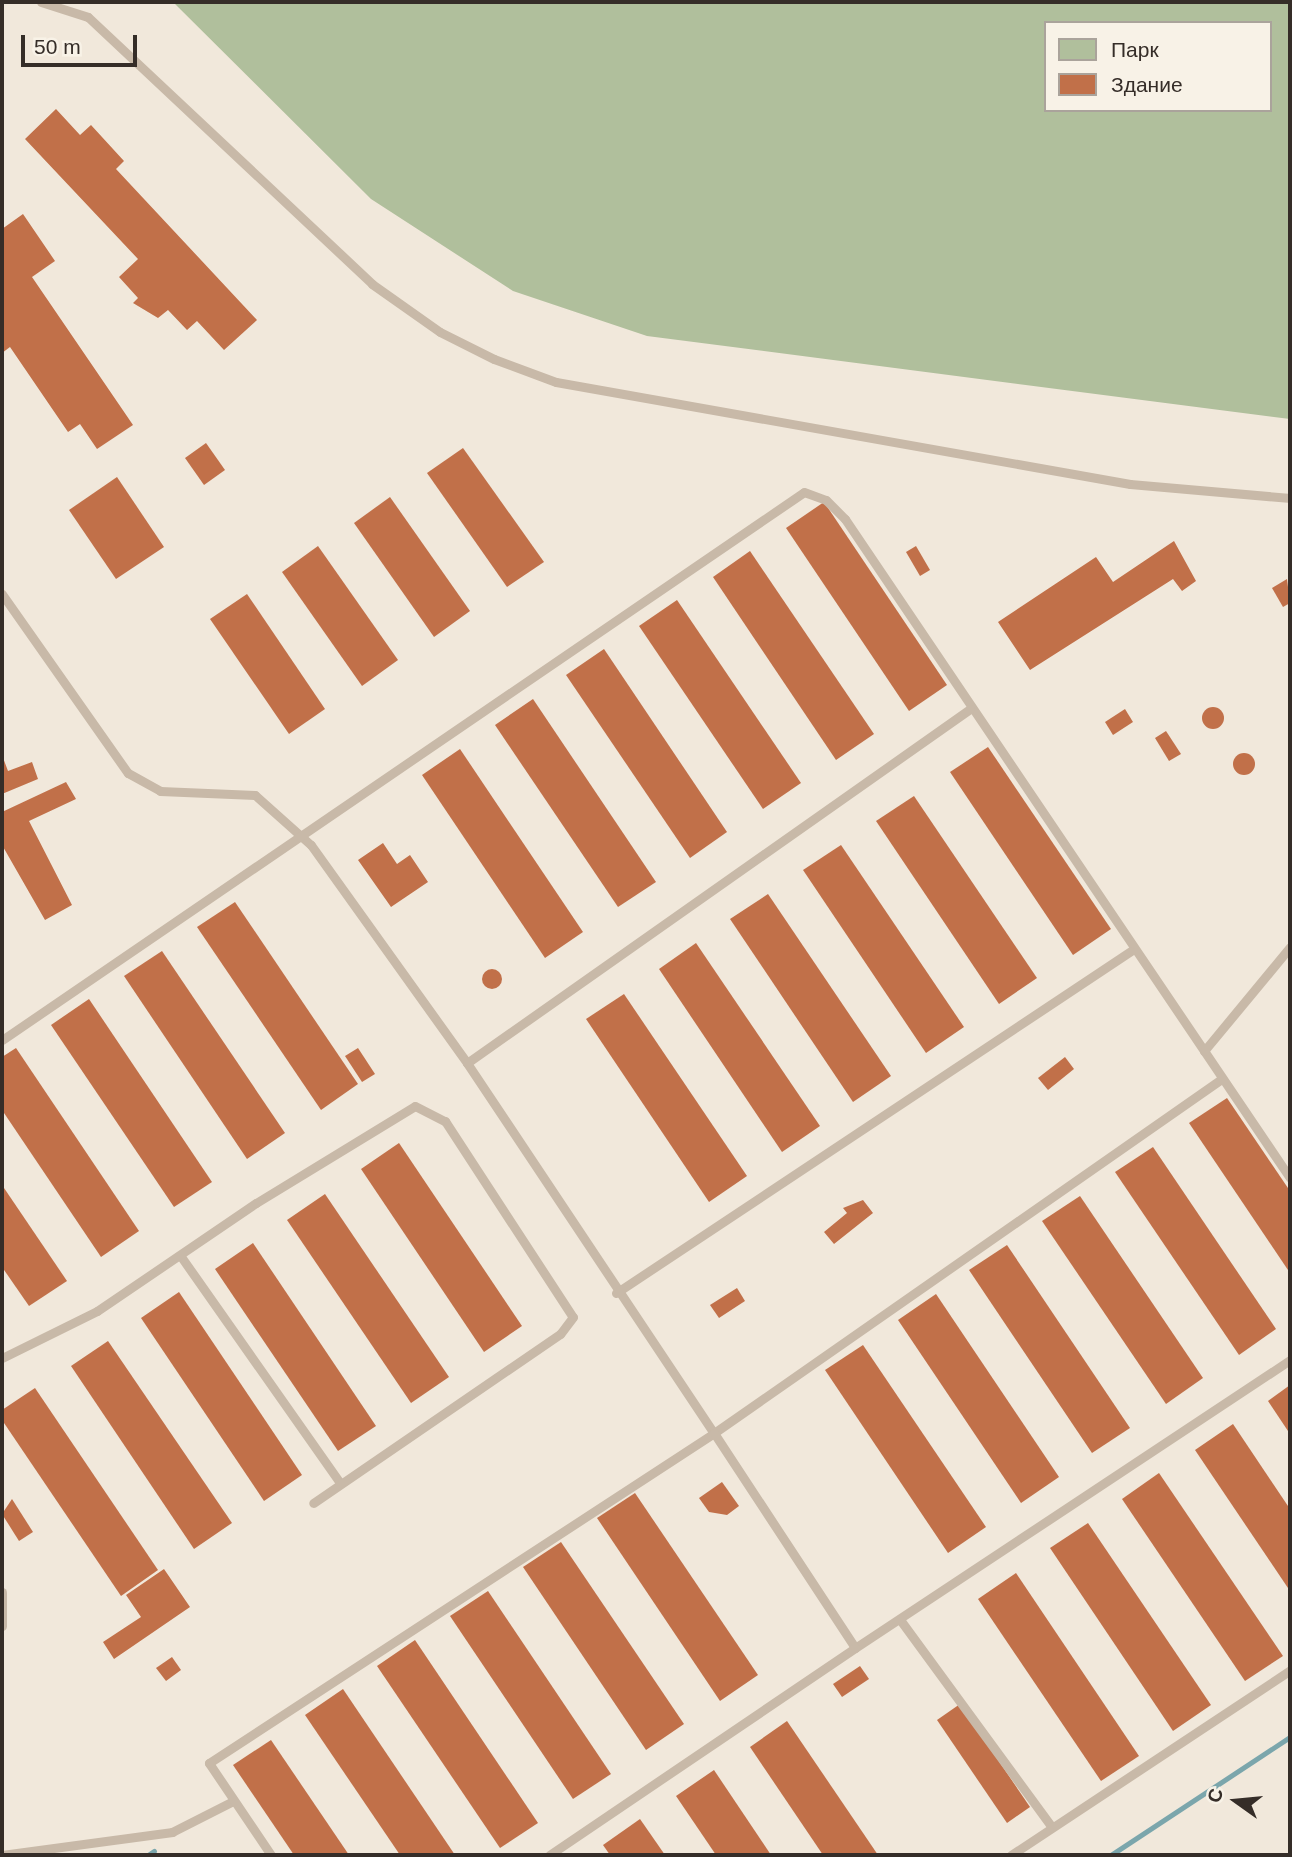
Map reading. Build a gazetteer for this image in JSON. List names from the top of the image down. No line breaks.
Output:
{"legend":["Парк","Здание"],"scale_bar":"50 m","north":"left"}
